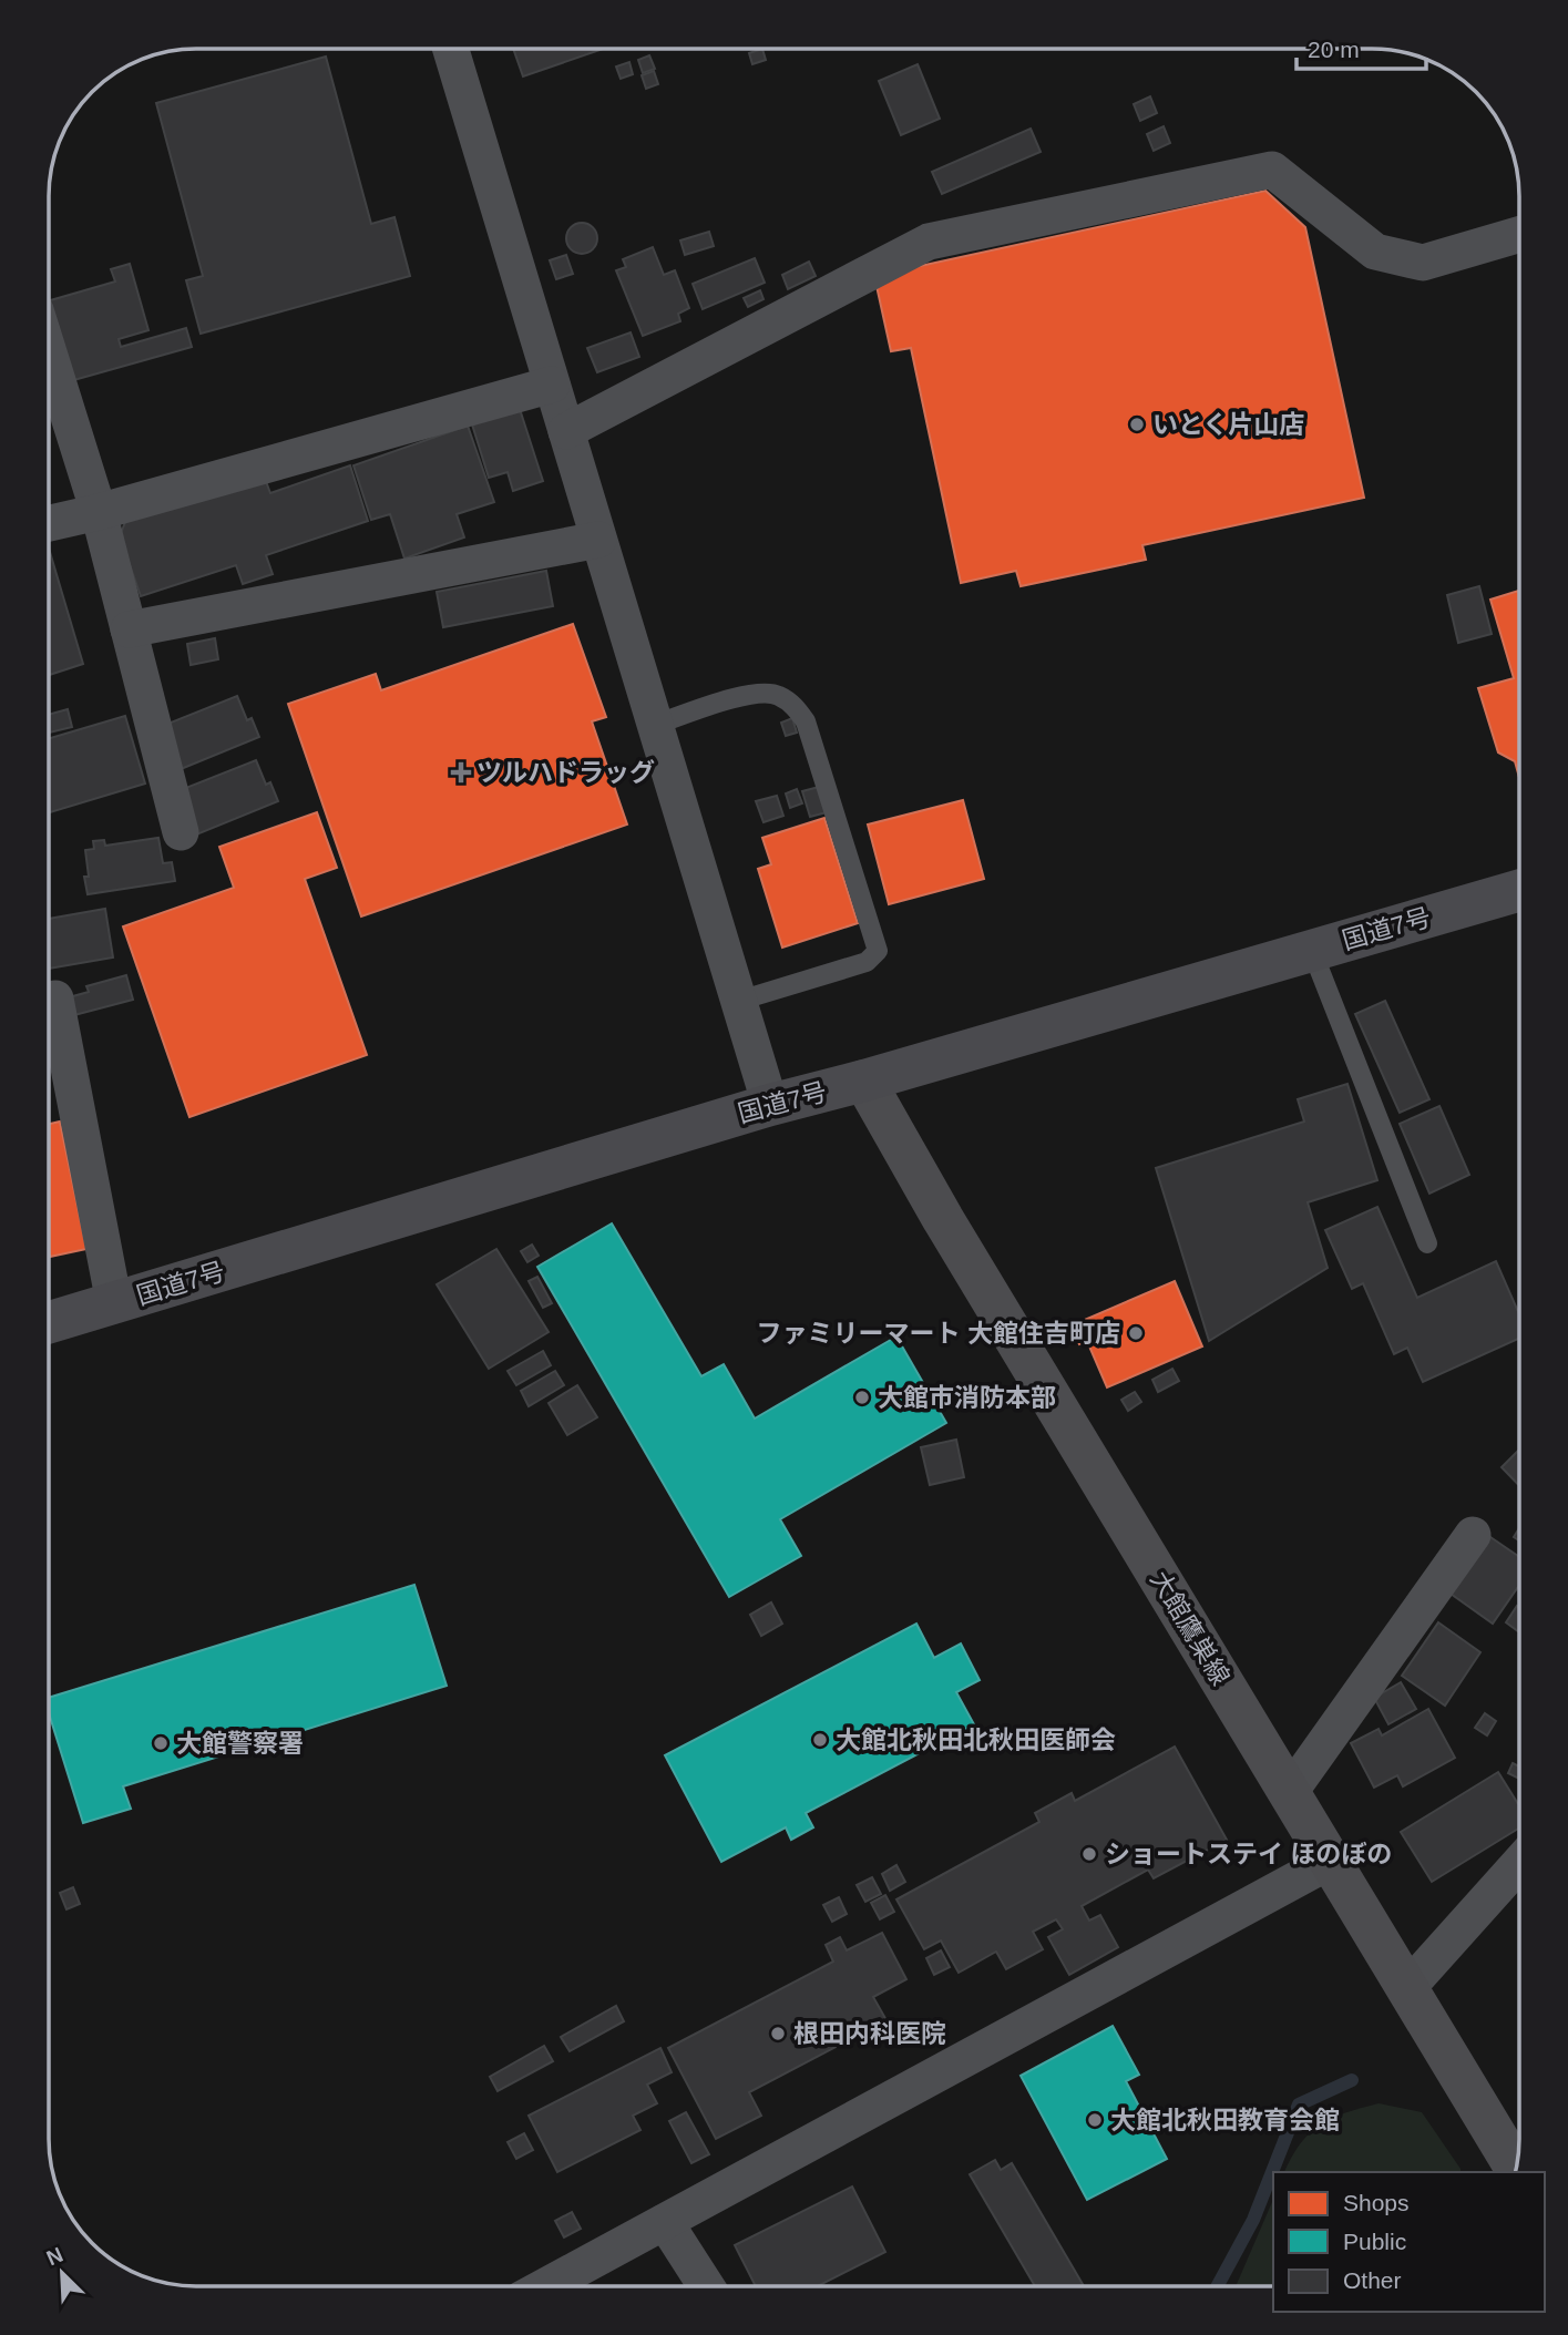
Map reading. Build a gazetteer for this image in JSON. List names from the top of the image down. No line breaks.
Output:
{"streets":{"highway":["国道7号"],"main road":["大館鷹巣線"]},"crossings":[["国道7号","大館鷹巣線"]],"places":{"other":["いとく片山店","ファミリーマート 大館住吉町店","大館市消防本部","大館北秋田北秋田医師会","大館警察署","ショートステイ ほのぼの","根田内科医院","大館北秋田教育会館"],"health":["ツルハドラッグ"]},"legend":["Shops","Public","Other"],"scale_bar":"20 m","north":"top left"}
